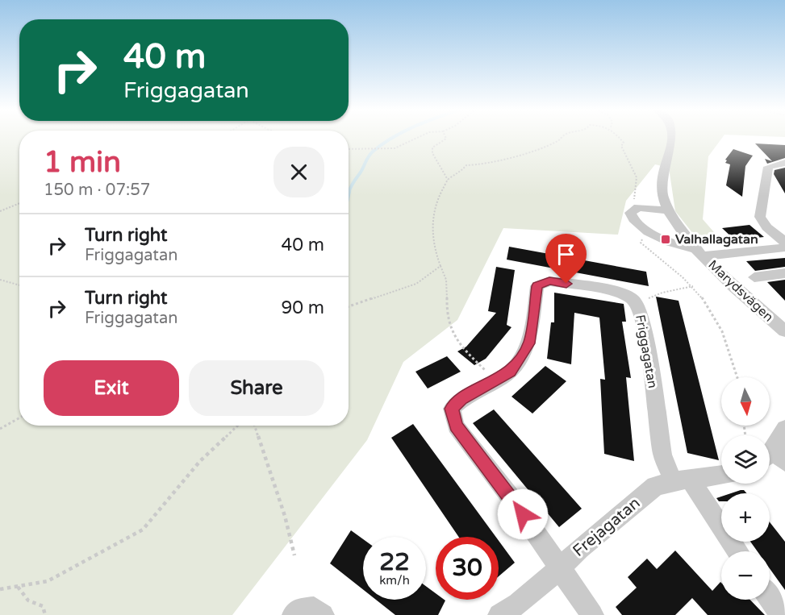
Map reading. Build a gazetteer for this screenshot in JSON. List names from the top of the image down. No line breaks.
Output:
{"streets":{"street":["Marydsvägen","Friggagatan","Frejagatan"]},"crossings":[["Friggagatan","Frejagatan"]],"places":{"transit":["Valhallagatan"]},"north":"bottom","page":{"turn":["40 m","Friggagatan"],"heading":["1 min","150 m · 07:57"],"list":[{"name":"Turn right","note":"Friggagatan","value":"40 m"},{"name":"Turn right","note":"Friggagatan","value":"90 m"}],"buttons":["Exit","Share"],"map_buttons":["+","−"],"speed":"22 km/h","limit":"30"}}
